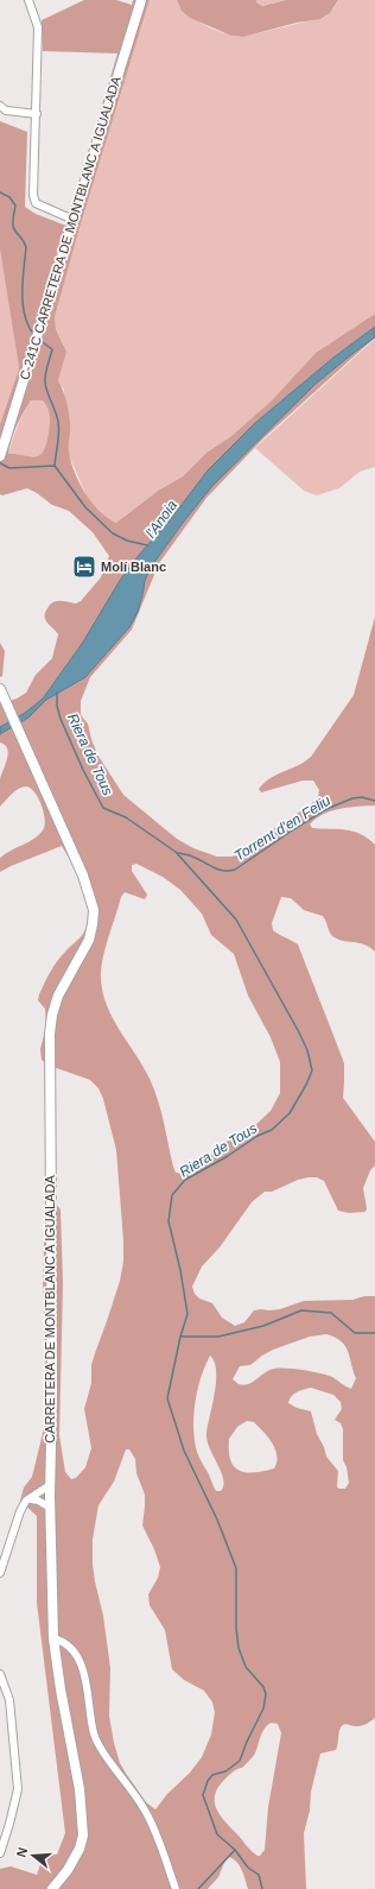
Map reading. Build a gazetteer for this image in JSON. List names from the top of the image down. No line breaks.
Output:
{"streets":{"main road":["C-241C CARRETERA DE MONTBLANC A IGUALADA","CARRETERA DE MONTBLANC A IGUALADA"]},"water":["l'Anoia","Riera de Tous","Torrent d'en Feliu"],"places":{"hotel":["Molí Blanc"]},"north":"left"}
